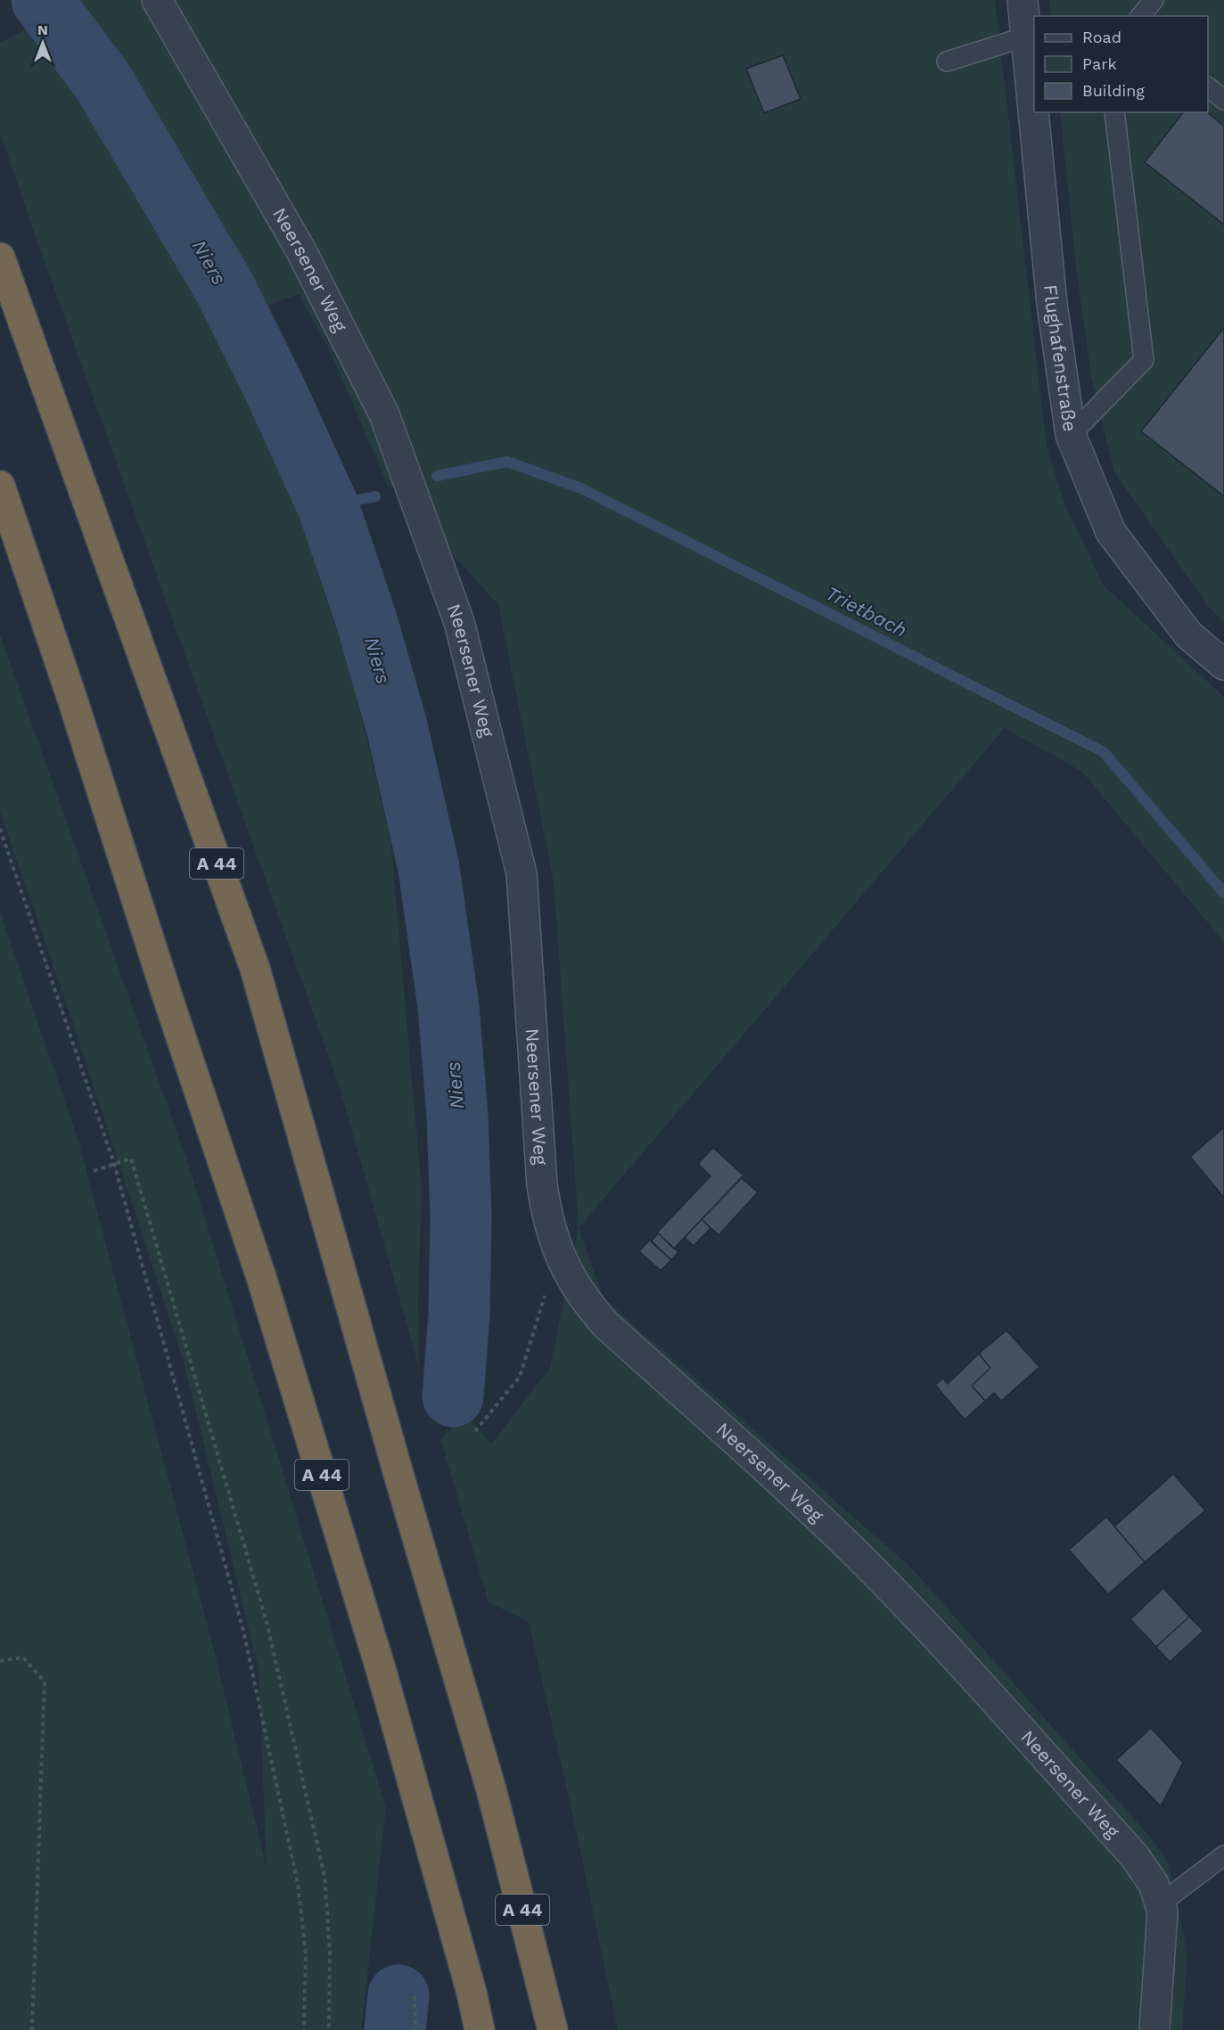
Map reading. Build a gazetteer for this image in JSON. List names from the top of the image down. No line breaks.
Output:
{"streets":{"highway":["A 44"],"street":["Neersener Weg","Flughafenstraße"]},"water":["Niers","Trietbach"],"legend":["Road","Park","Building"],"north":"top"}
